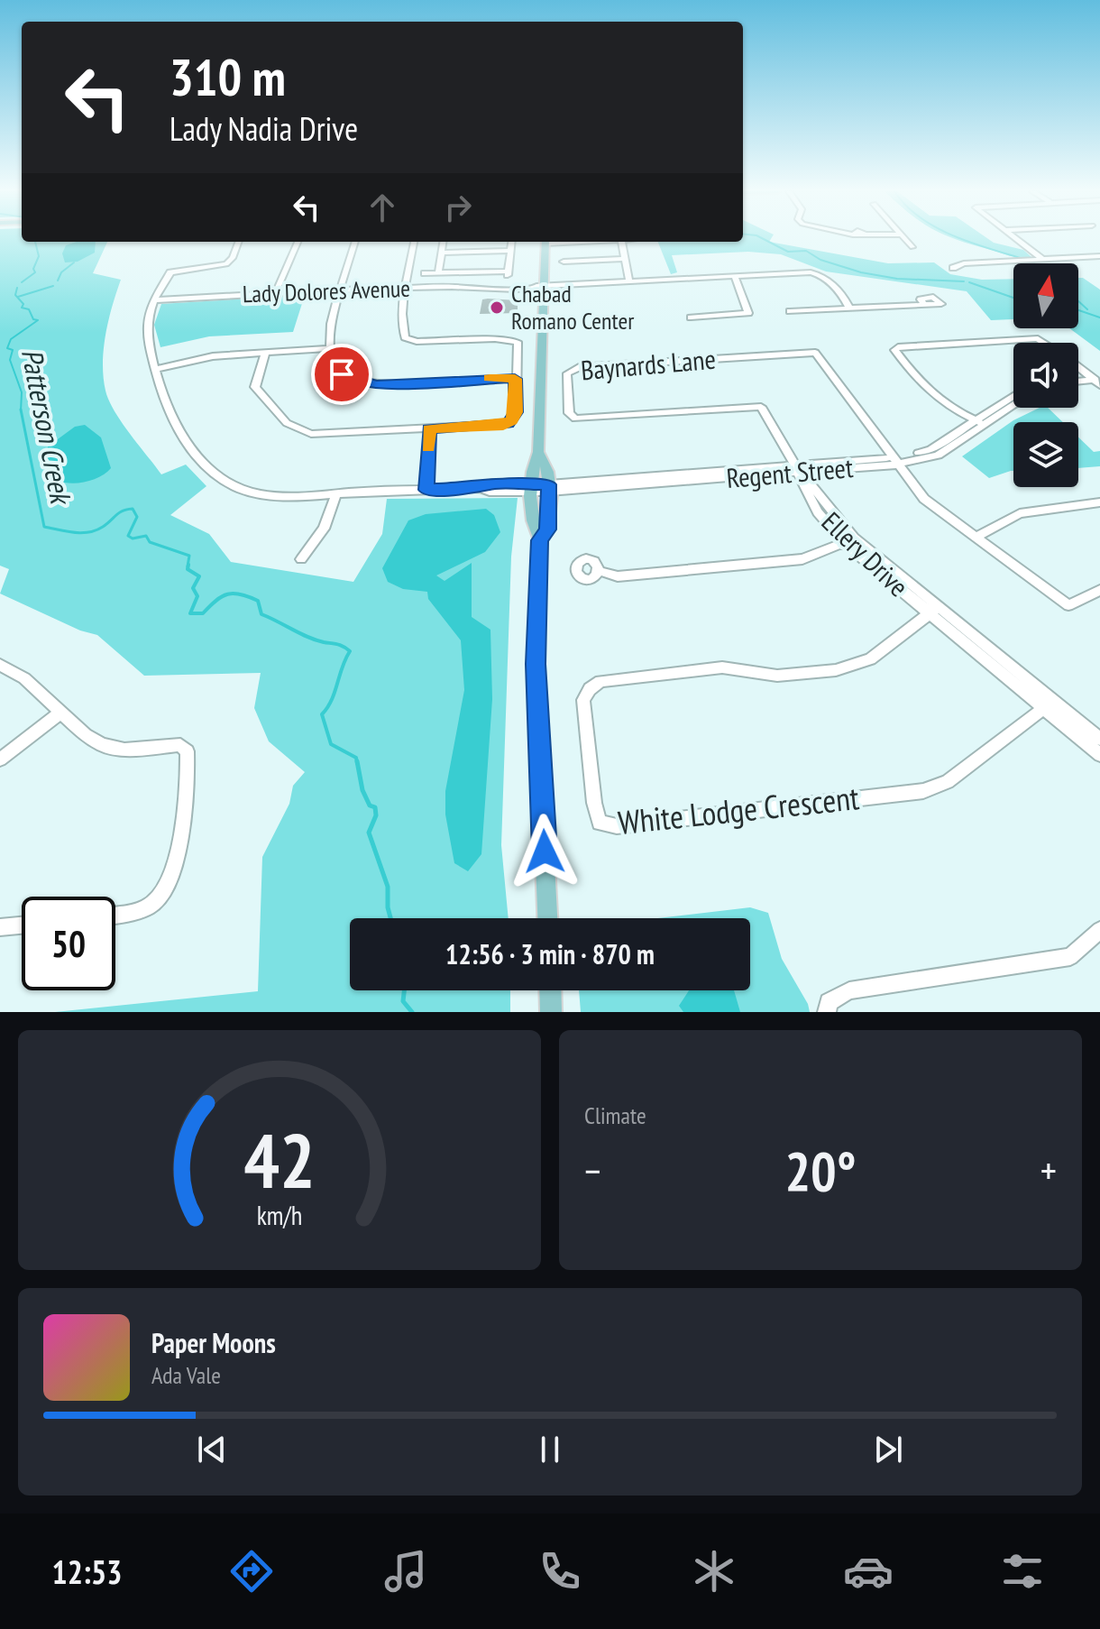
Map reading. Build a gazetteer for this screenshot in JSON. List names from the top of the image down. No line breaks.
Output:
{"streets":{"street":["Lady Dolores Avenue","Baynards Lane","Regent Street","Ellery Drive","White Lodge Crescent"]},"crossings":[["Lady Dolores Avenue","Regent Street"],["Baynards Lane","Regent Street"],["Baynards Lane","Ellery Drive"],["Regent Street","Ellery Drive"],["Ellery Drive","White Lodge Crescent"]],"water":["Patterson Creek"],"places":["Chabad Romano Center"],"north":"top","page":{"turn":["310 m","Lady Nadia Drive"],"limit":"50","trip":"12:56 · 3 min · 870 m","tile":"Climate","heat":["−","20°","+"],"song":["Paper Moons","Ada Vale"],"tabs":"12:53","gauge":["42","km/h"]}}
